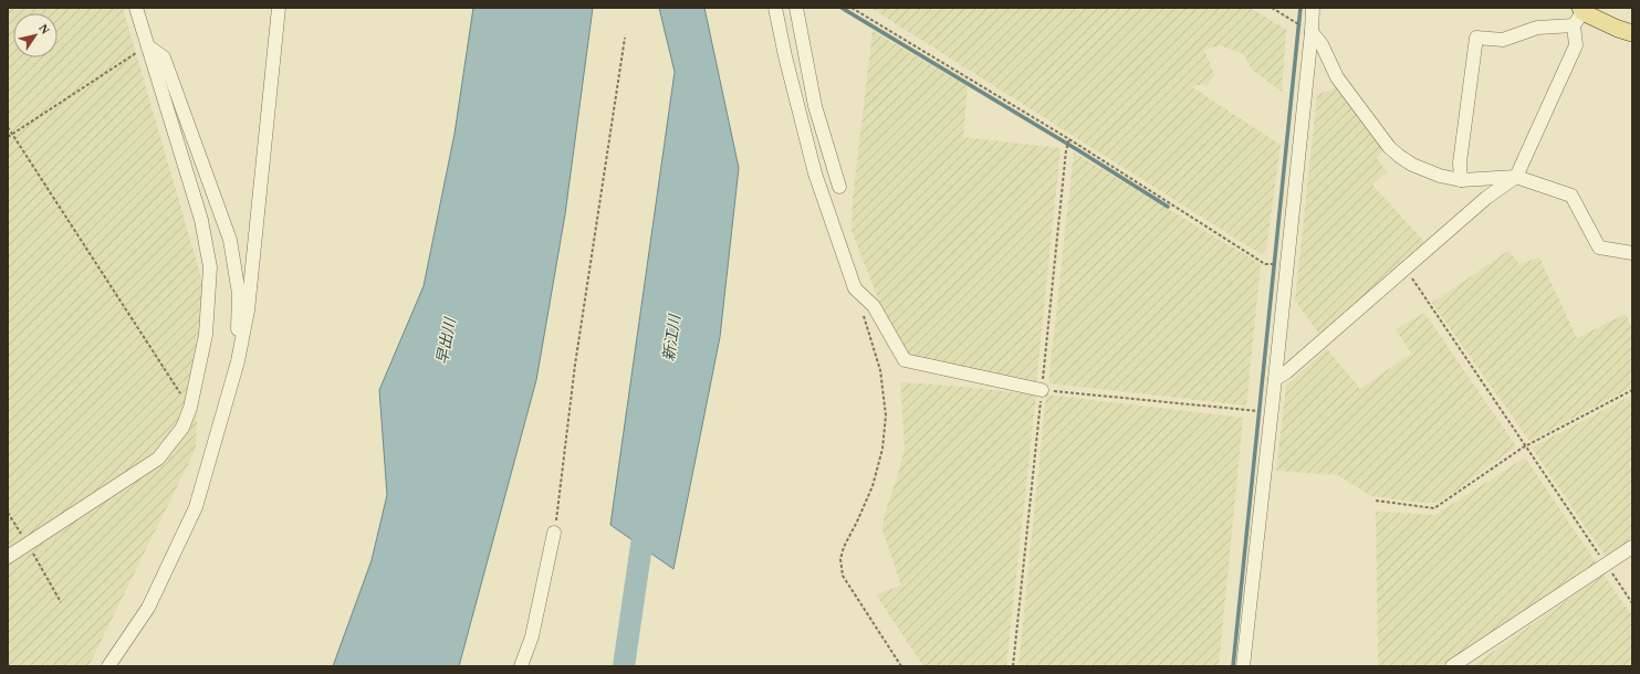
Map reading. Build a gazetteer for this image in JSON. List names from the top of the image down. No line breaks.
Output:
{"water":["新江川","早出川"],"north":"top right"}
